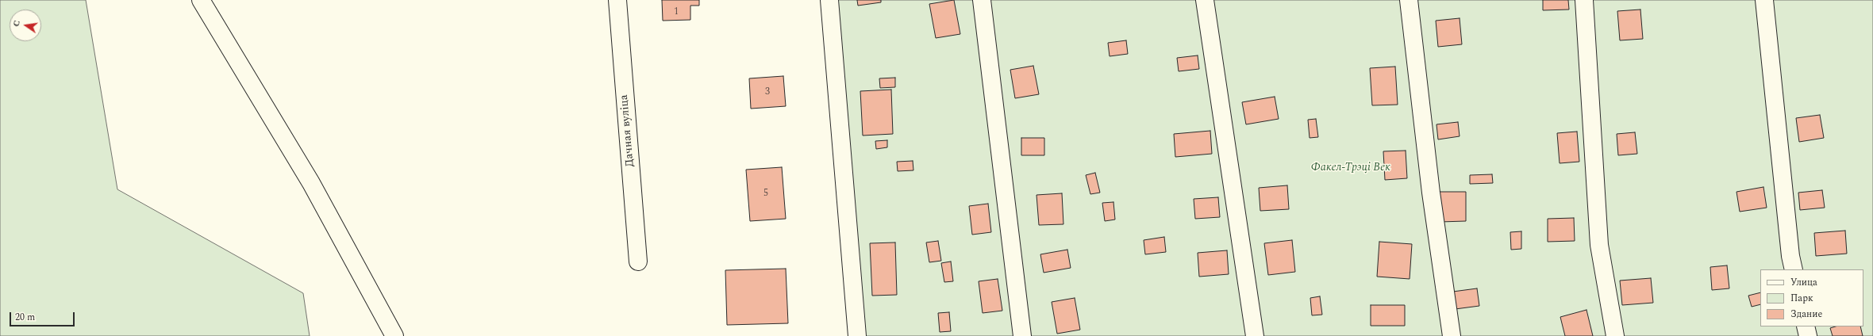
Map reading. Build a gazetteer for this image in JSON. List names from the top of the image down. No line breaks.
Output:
{"streets":{"street":["Дачная вуліца"]},"parks":["Факел-Трэці Век"],"house_numbers":["1","3","5"],"legend":["Улица","Парк","Здание"],"scale_bar":"20 m","north":"left"}
